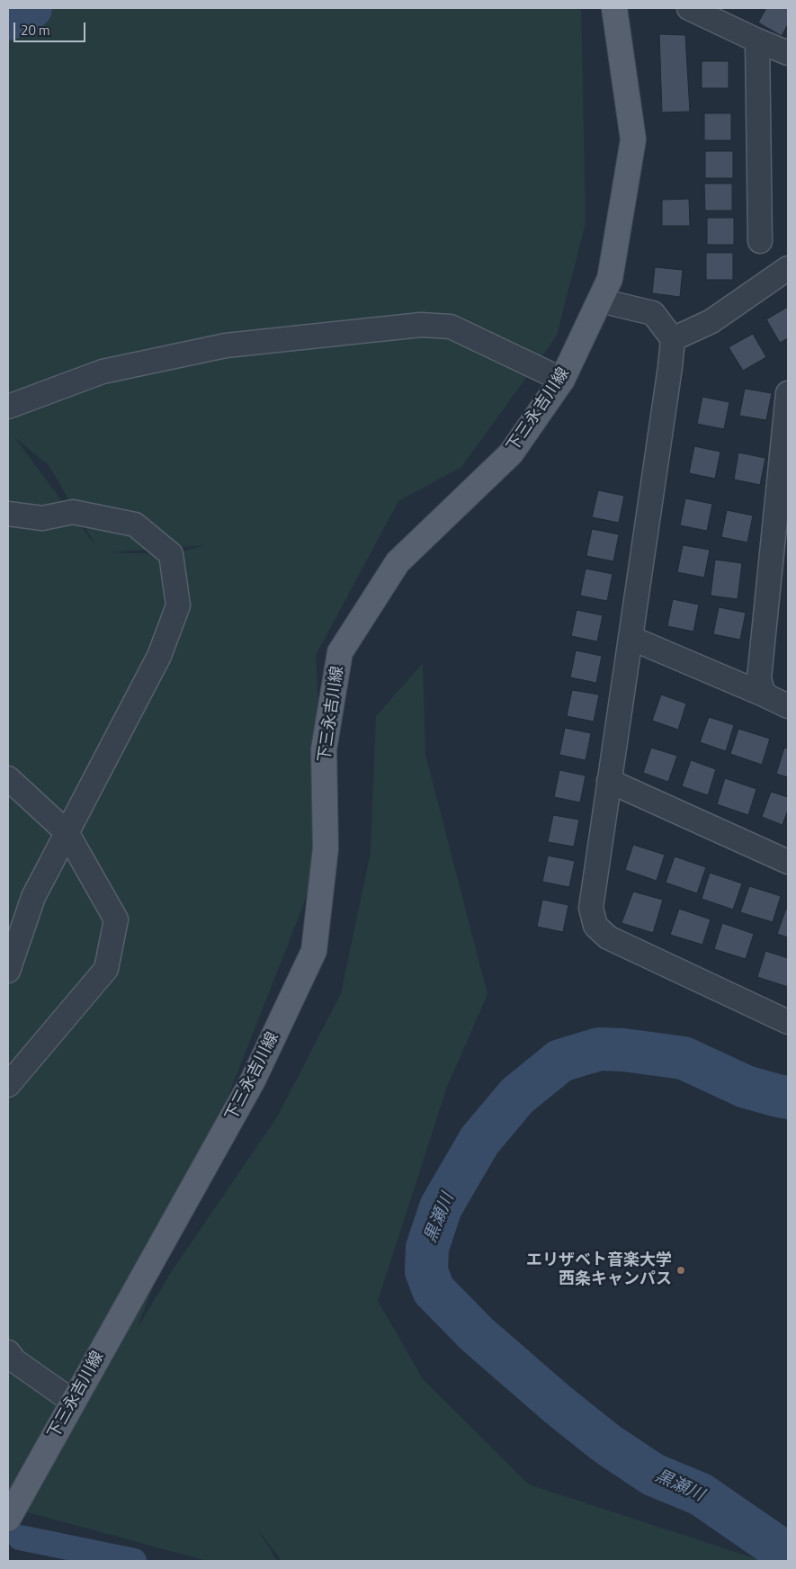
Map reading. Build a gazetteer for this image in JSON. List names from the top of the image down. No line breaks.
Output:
{"streets":{"main road":["下三永吉川線"]},"water":["黒瀬川"],"places":["エリザベト音楽大学 西条キャンパス"],"scale_bar":"20 m"}
